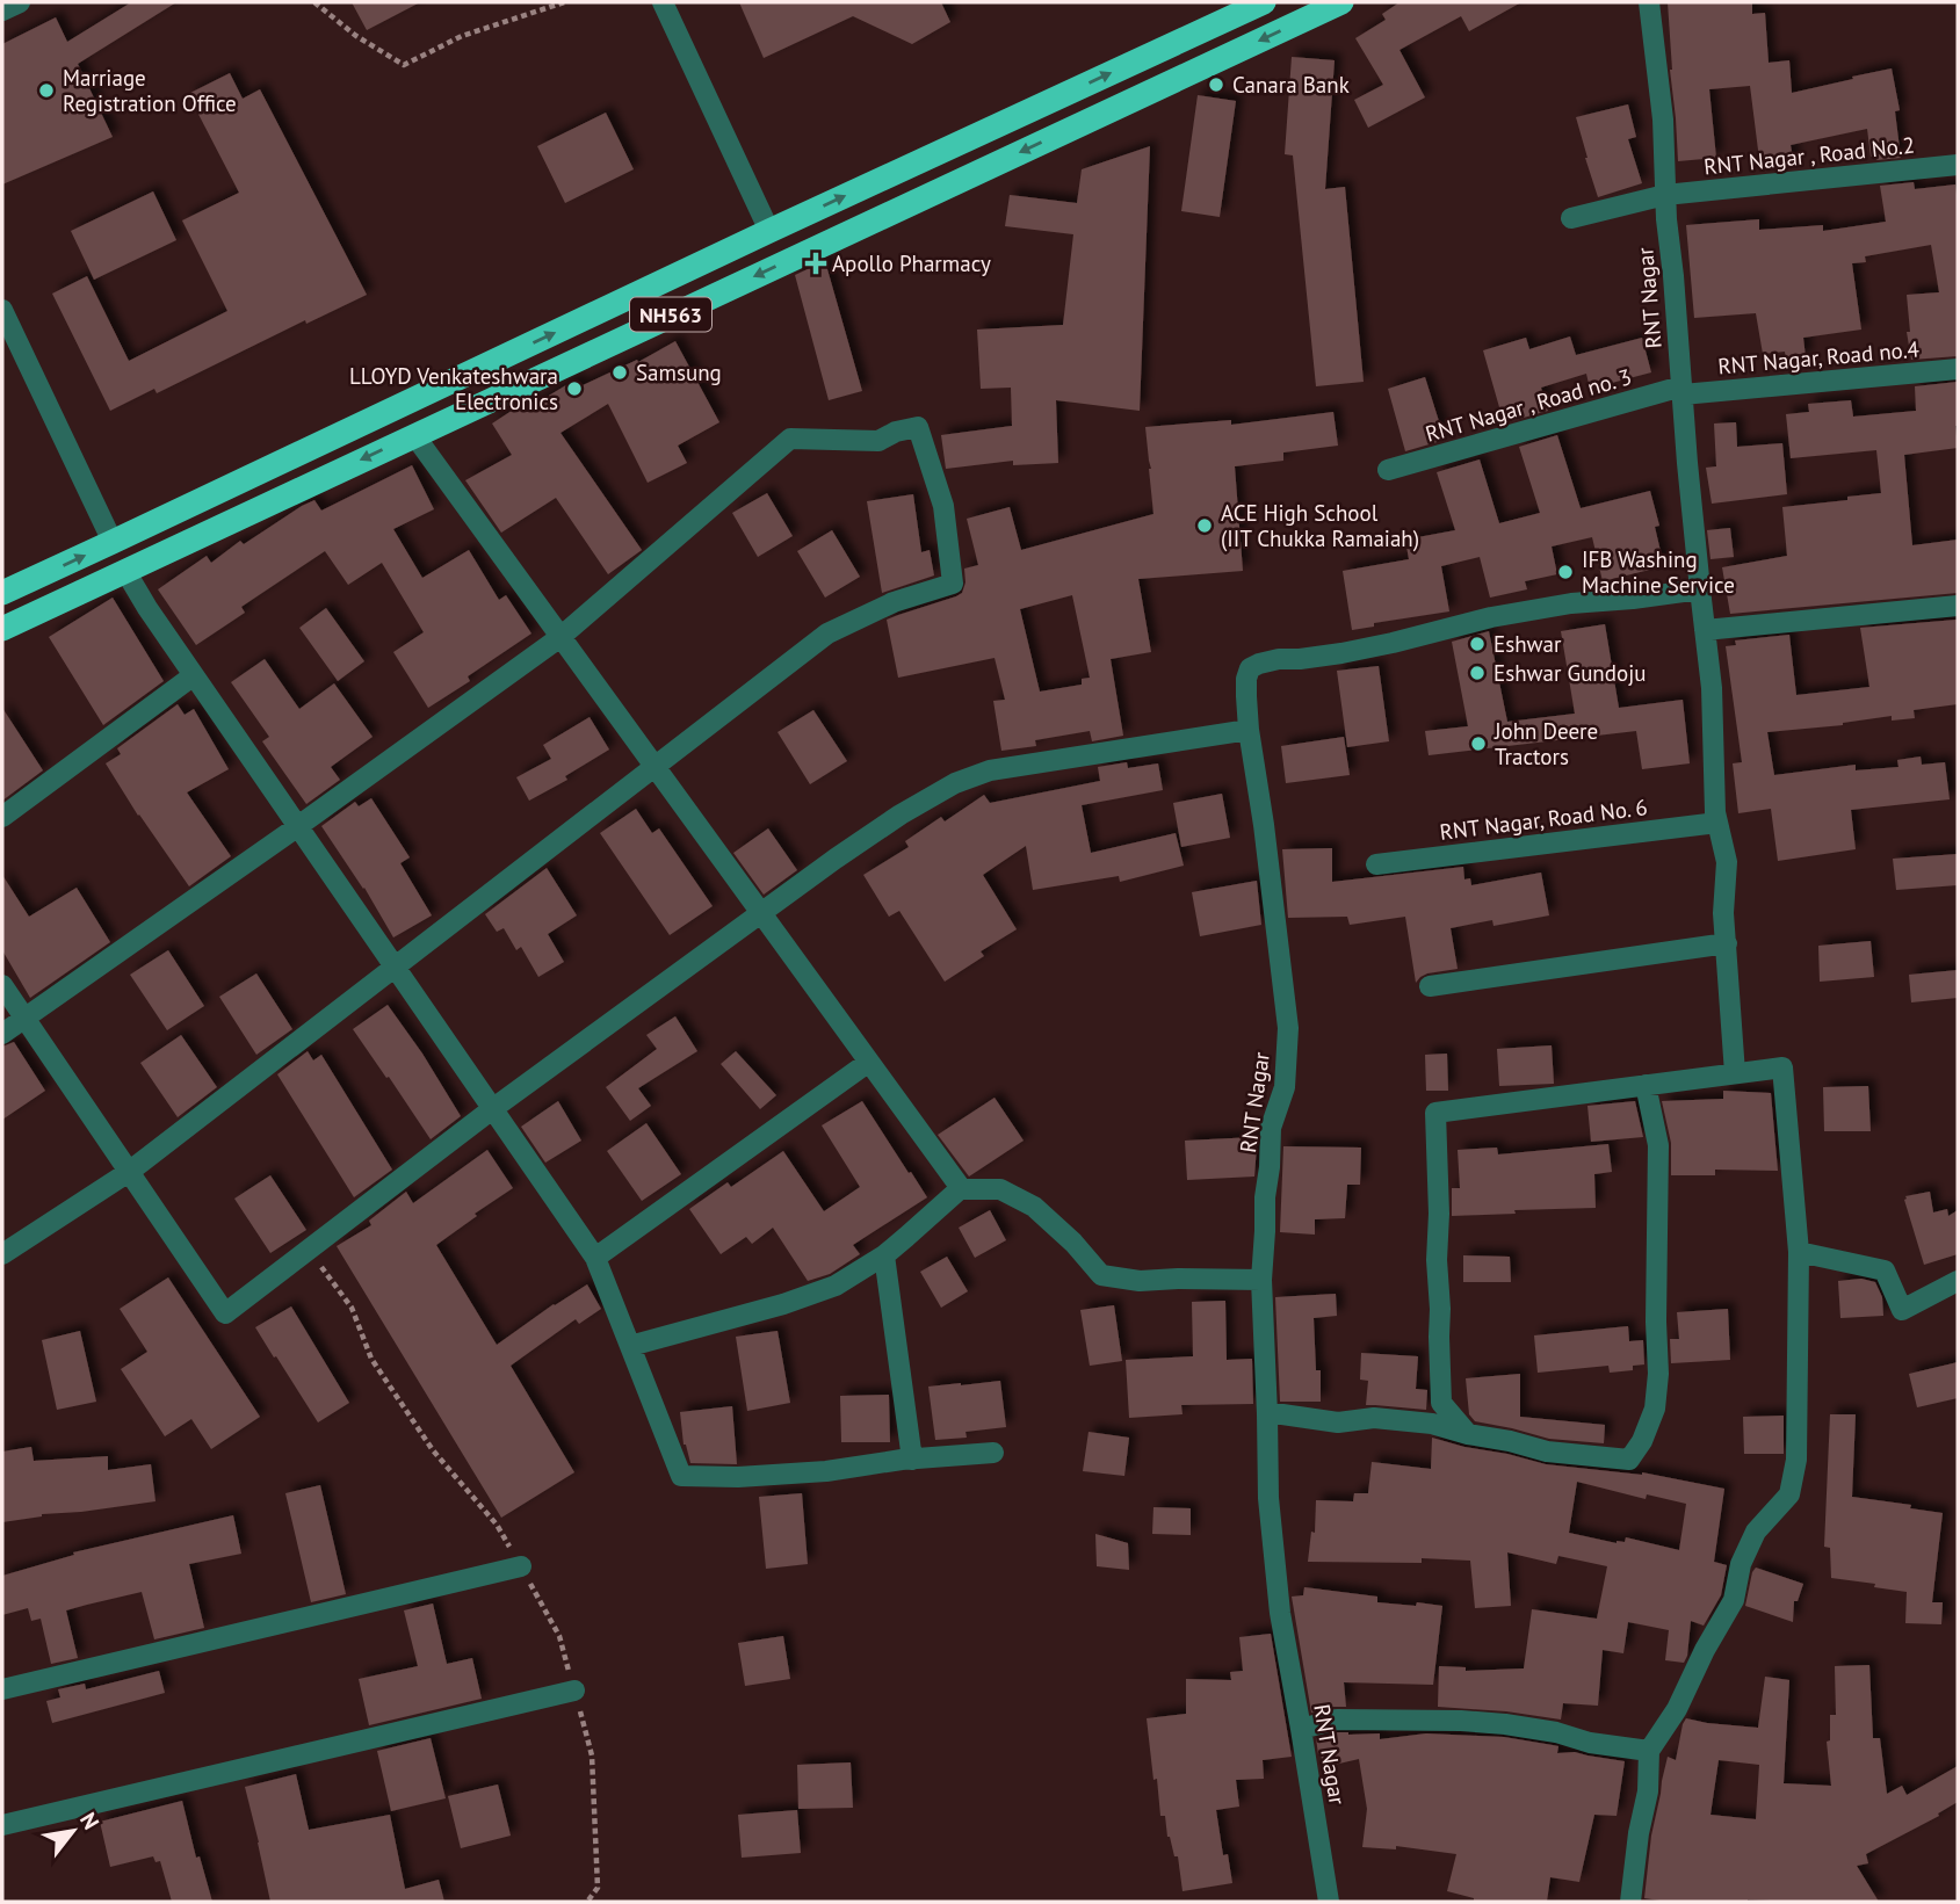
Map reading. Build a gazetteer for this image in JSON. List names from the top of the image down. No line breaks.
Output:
{"streets":{"highway":["NH563"],"street":["RNT Nagar , Road No.2","RNT Nagar","RNT Nagar, Road no.4","RNT Nagar , Road no. 3","RNT Nagar, Road No. 6"]},"crossings":[["RNT Nagar , Road No.2","RNT Nagar"],["RNT Nagar","RNT Nagar, Road no.4"],["RNT Nagar","RNT Nagar , Road no. 3"],["RNT Nagar","RNT Nagar, Road No. 6"],["RNT Nagar, Road no.4","RNT Nagar , Road no. 3"]],"places":{"other":["Canara Bank","Marriage Registration Office","Samsung","LLOYD Venkateshwara Electronics","ACE High School (IIT Chukka Ramaiah)","IFB Washing Machine Service","Eshwar","Eshwar Gundoju","John Deere Tractors"],"health":["Apollo Pharmacy"]},"north":"top right"}
